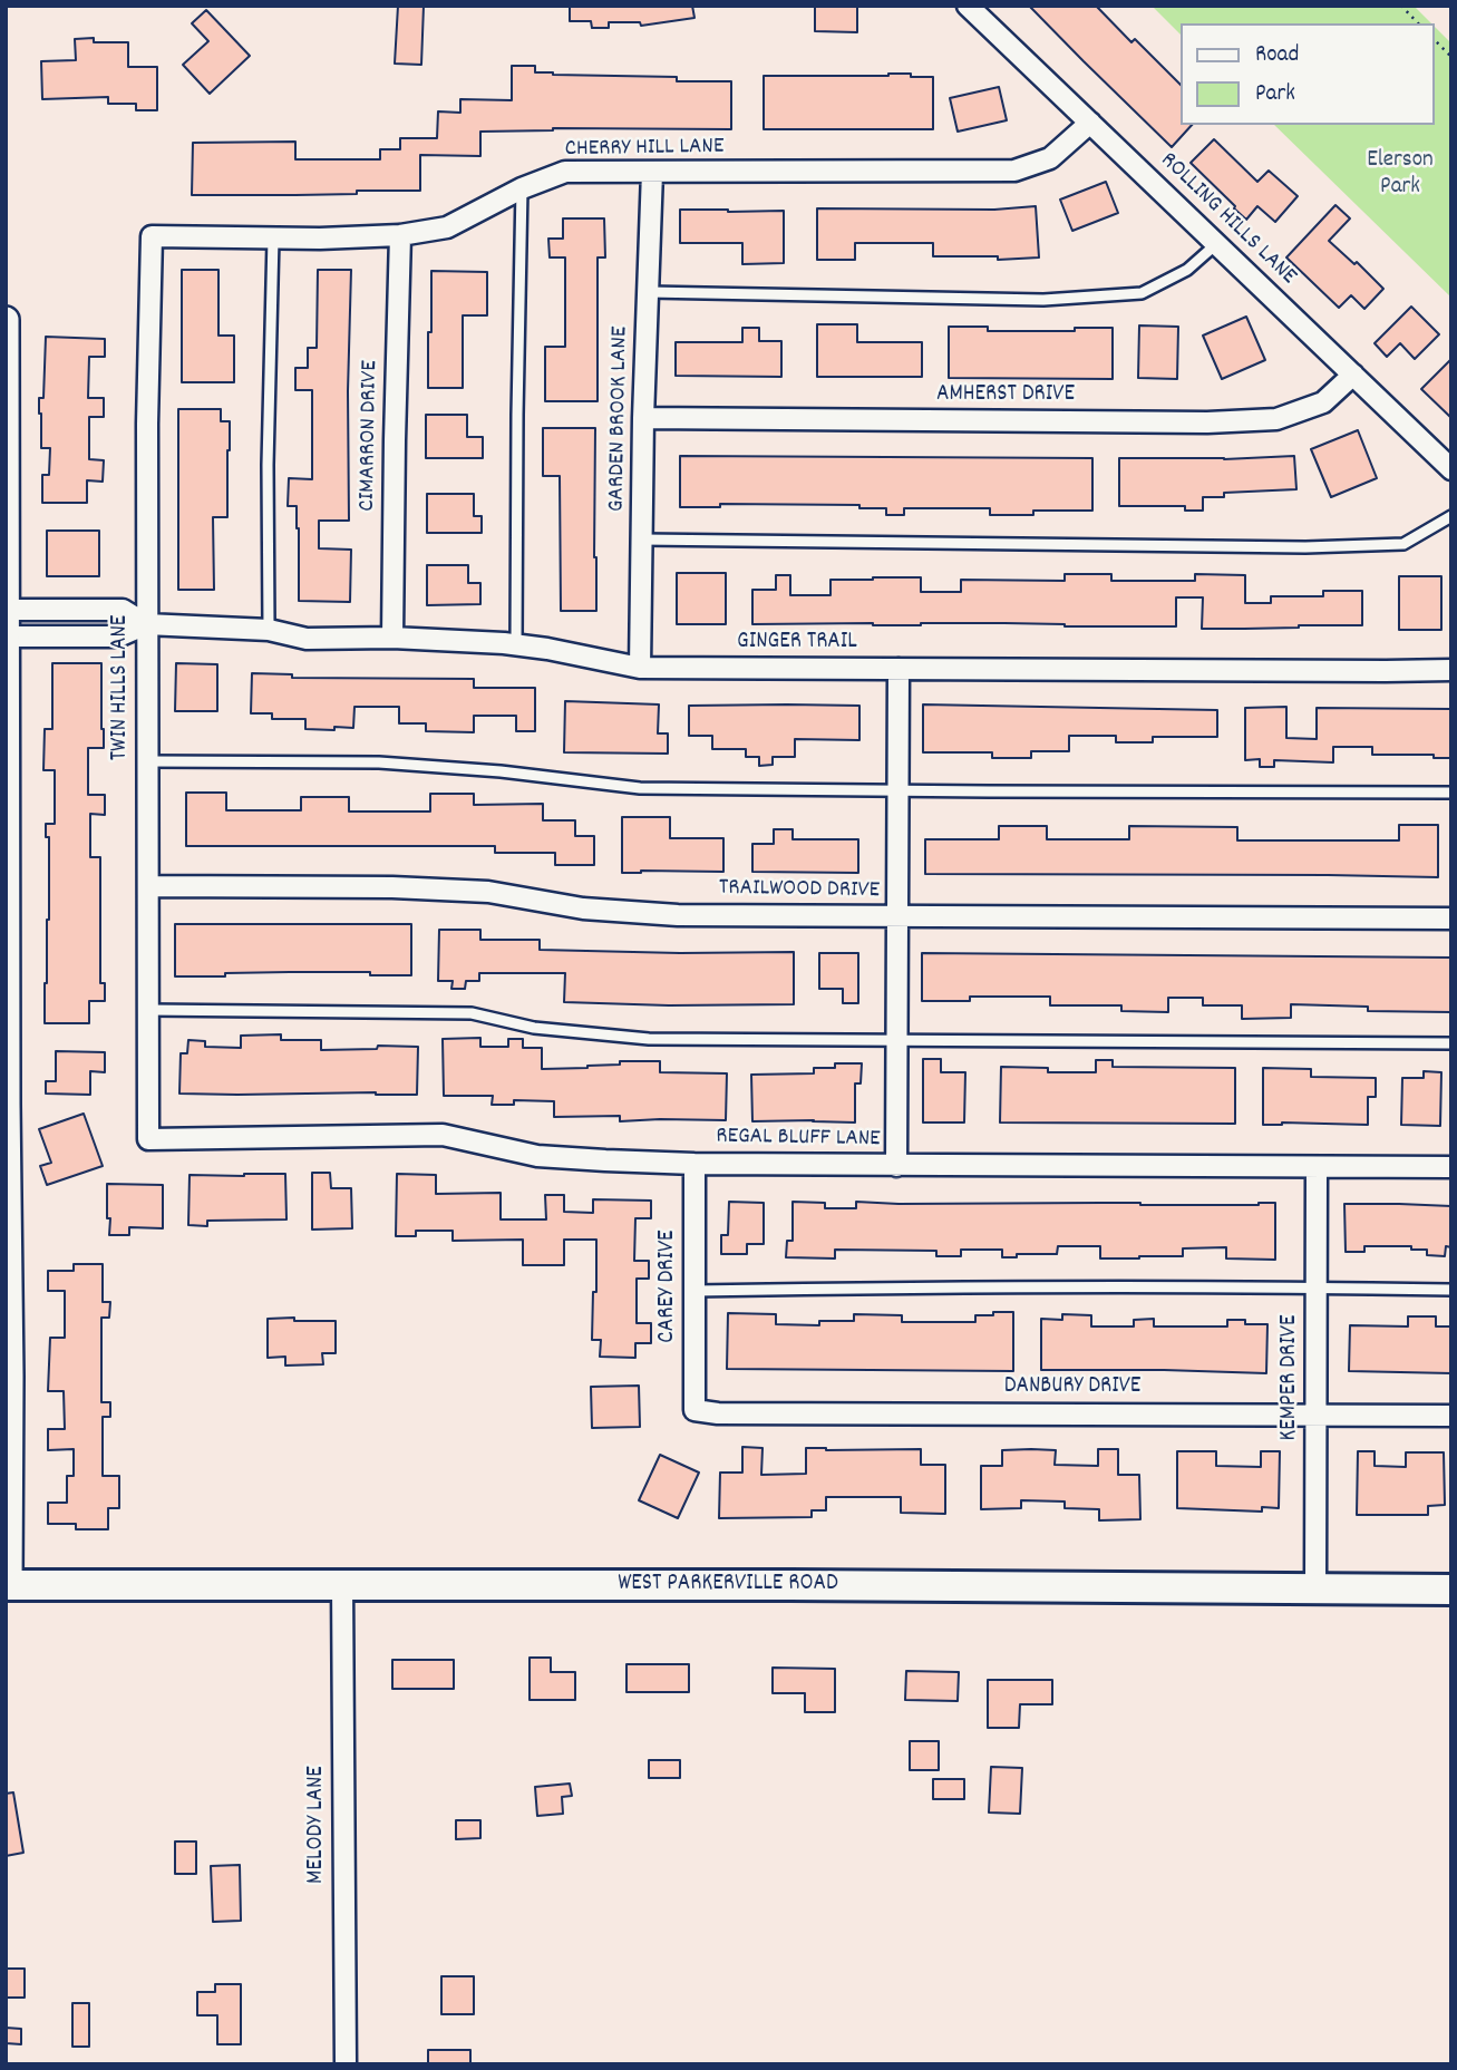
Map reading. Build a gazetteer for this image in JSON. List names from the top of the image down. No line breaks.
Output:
{"streets":{"main road":["WEST PARKERVILLE ROAD"],"street":["CHERRY HILL LANE","ROLLING HILLS LANE","AMHERST DRIVE","GARDEN BROOK LANE","CIMARRON DRIVE","GINGER TRAIL","TWIN HILLS LANE","TRAILWOOD DRIVE","REGAL BLUFF LANE","CAREY DRIVE","KEMPER DRIVE","DANBURY DRIVE","MELODY LANE"]},"crossings":[["CHERRY HILL LANE","ROLLING HILLS LANE"],["CHERRY HILL LANE","GARDEN BROOK LANE"],["CHERRY HILL LANE","CIMARRON DRIVE"],["CHERRY HILL LANE","TWIN HILLS LANE"],["ROLLING HILLS LANE","AMHERST DRIVE"],["AMHERST DRIVE","GARDEN BROOK LANE"],["GARDEN BROOK LANE","GINGER TRAIL"],["CIMARRON DRIVE","GINGER TRAIL"],["GINGER TRAIL","TWIN HILLS LANE"],["TWIN HILLS LANE","TRAILWOOD DRIVE"],["TWIN HILLS LANE","REGAL BLUFF LANE"],["REGAL BLUFF LANE","CAREY DRIVE"],["REGAL BLUFF LANE","KEMPER DRIVE"],["CAREY DRIVE","DANBURY DRIVE"],["KEMPER DRIVE","DANBURY DRIVE"],["KEMPER DRIVE","WEST PARKERVILLE ROAD"],["WEST PARKERVILLE ROAD","MELODY LANE"]],"parks":["Elerson Park"],"legend":["Road","Park"]}
